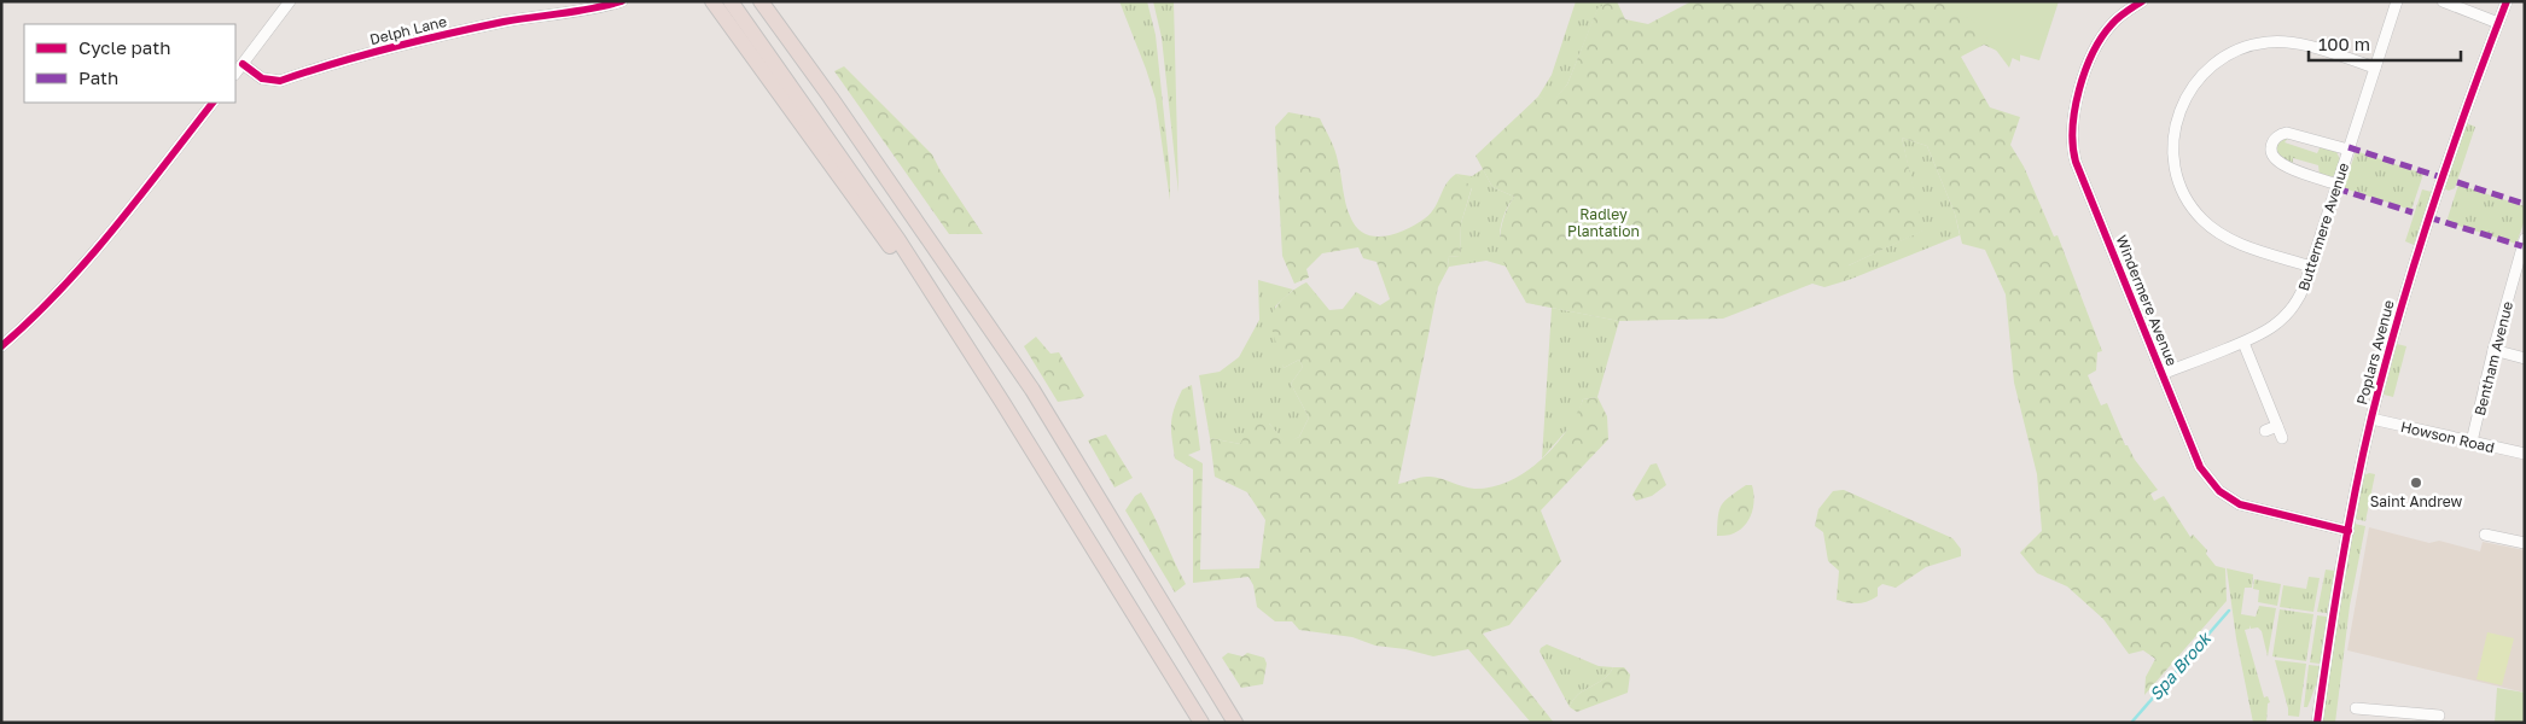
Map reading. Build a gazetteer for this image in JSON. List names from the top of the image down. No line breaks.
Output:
{"streets":{"street":["Delph Lane","Buttermere Avenue","Windermere Avenue","Poplars Avenue","Bentham Avenue","Howson Road"]},"crossings":[["Buttermere Avenue","Windermere Avenue"],["Windermere Avenue","Poplars Avenue"],["Poplars Avenue","Howson Road"],["Bentham Avenue","Howson Road"]],"water":["Spa Brook"],"parks":["Radley Plantation"],"places":["Saint Andrew"],"legend":["Cycle path","Path"],"scale_bar":"100 m"}
